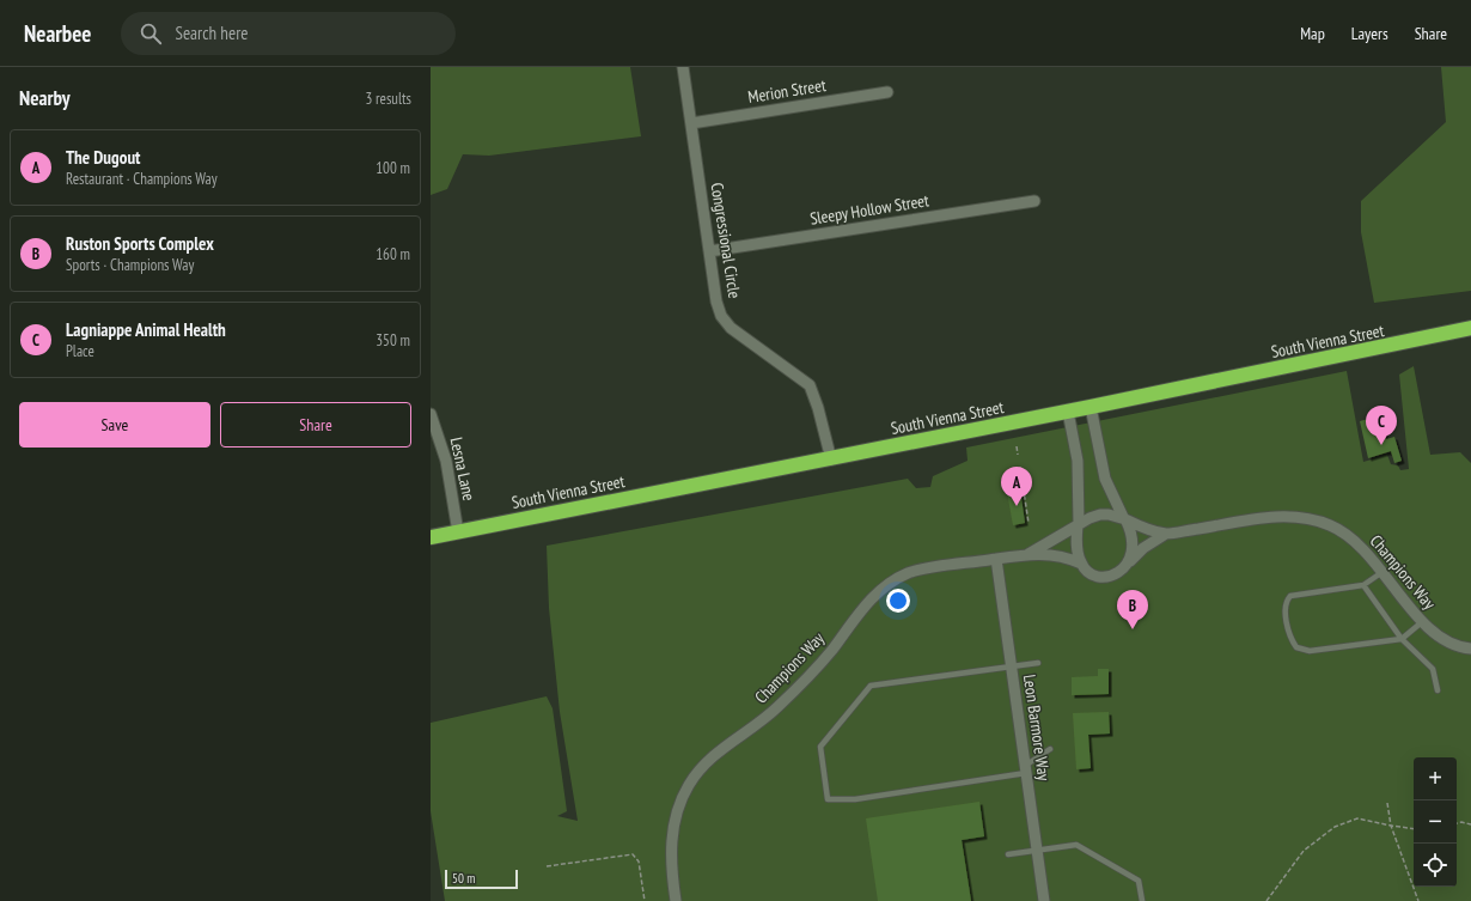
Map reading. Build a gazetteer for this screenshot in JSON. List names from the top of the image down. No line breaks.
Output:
{"streets":{"highway":["South Vienna Street"],"street":["Merion Street","Sleepy Hollow Street","Congressional Circle","Lesna Lane","Champions Way","Leon Barmore Way"]},"crossings":[["Merion Street","Congressional Circle"],["Sleepy Hollow Street","Congressional Circle"],["Congressional Circle","South Vienna Street"],["South Vienna Street","Lesna Lane"],["Champions Way","Leon Barmore Way"]],"scale_bar":"50 m","page":{"header":"Nearbee","search":"Search here","nav":["Map","Layers","Share"],"heading":["Nearby","3 results"],"list":[{"mark":"A","name":"The Dugout","note":"Restaurant · Champions Way","value":"100 m"},{"mark":"B","name":"Ruston Sports Complex","note":"Sports · Champions Way","value":"160 m"},{"mark":"C","name":"Lagniappe Animal Health","note":"Place","value":"350 m"}],"buttons":["Save","Share"],"pins":["C","A","B"],"map_buttons":["+","−"],"scale":"50 m"}}
